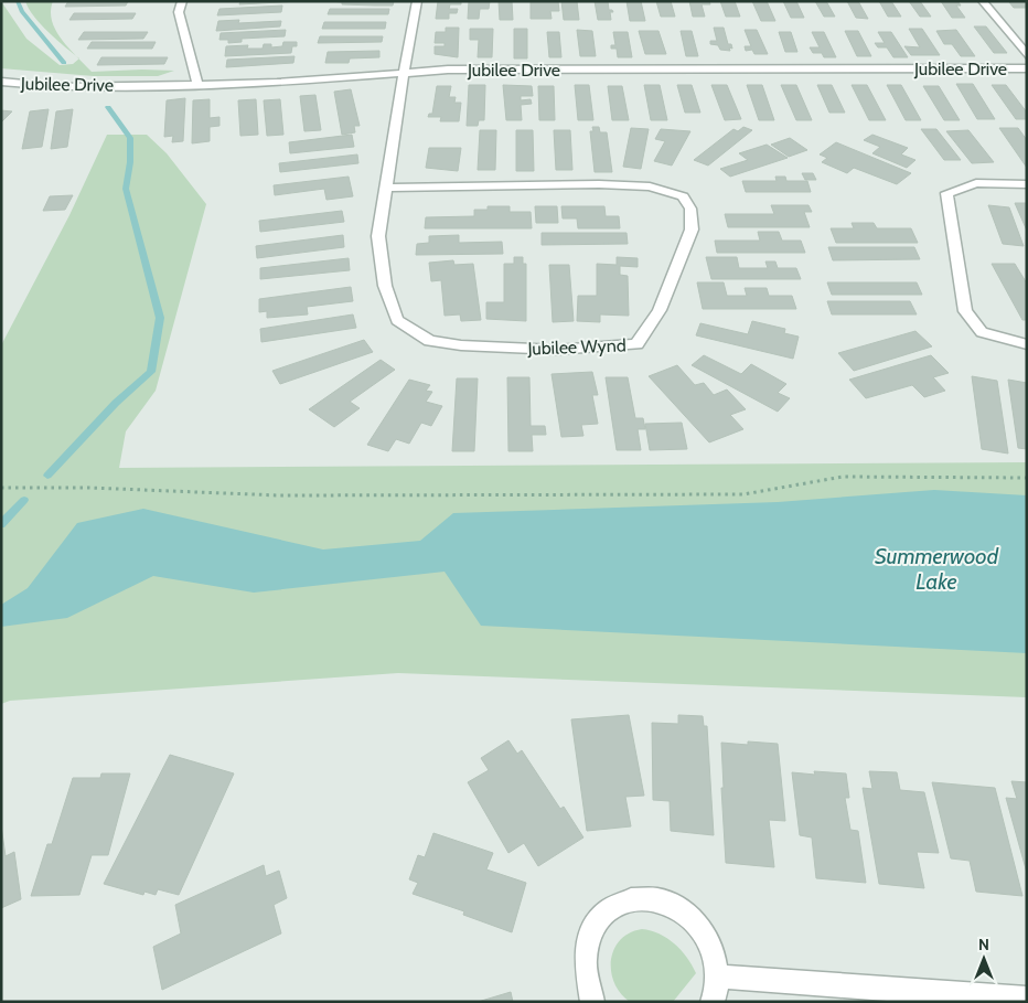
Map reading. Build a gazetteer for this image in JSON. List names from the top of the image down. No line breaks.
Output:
{"streets":{"street":["Jubilee Drive","Jubilee Wynd"]},"crossings":[["Jubilee Drive","Jubilee Wynd"]],"water":["Summerwood Lake"],"north":"top"}
